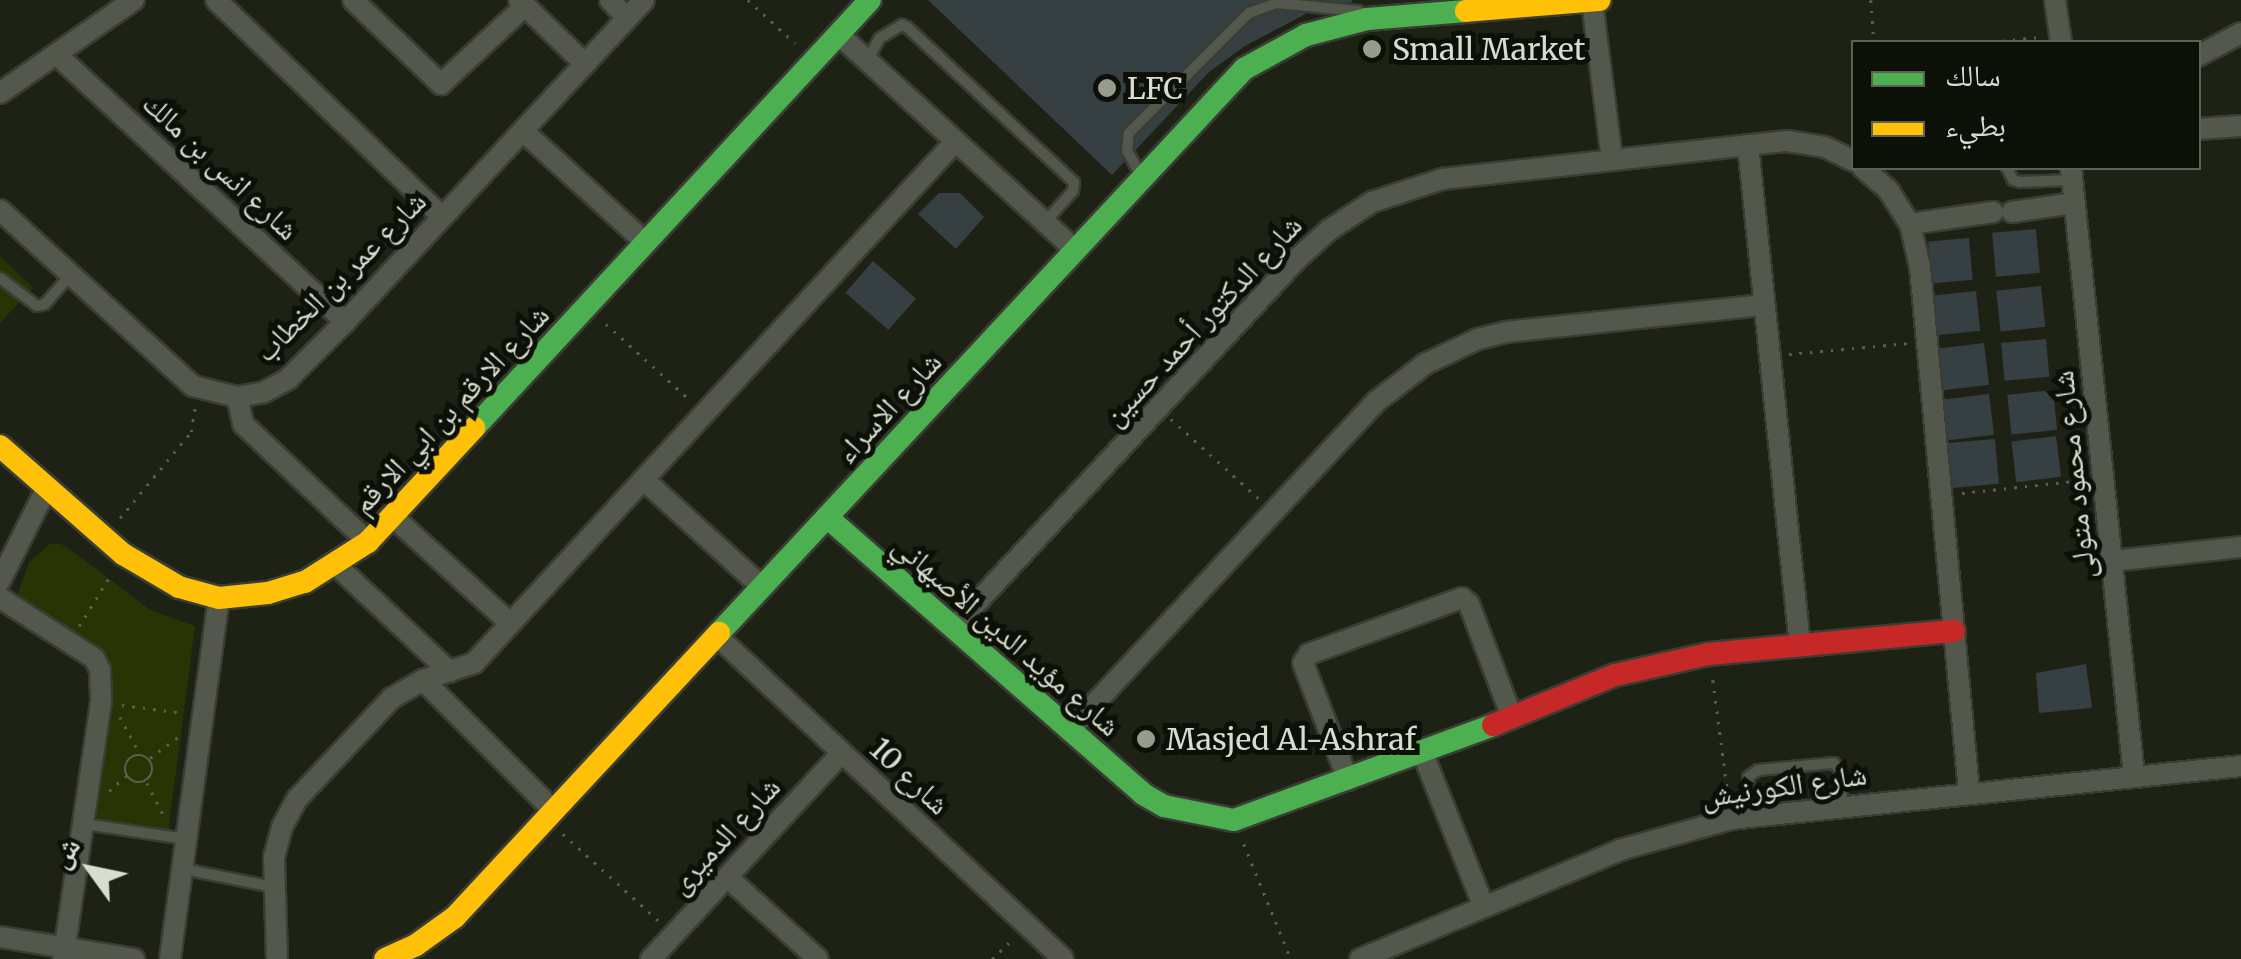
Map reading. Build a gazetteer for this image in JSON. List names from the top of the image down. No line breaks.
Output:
{"streets":{"street":["شارع انس بن مالك","شارع عمر بن الخطاب","شارع الدكتور أحمد حسين","شارع الاسراء","شارع الارقم بن ابي الارقم","شارع محمود متولى","شارع مؤيد الدين الأصبهاني","شارع 10","شارع الكورنيش","شارع الدميرى"]},"crossings":[["شارع انس بن مالك","شارع عمر بن الخطاب"],["شارع الدكتور أحمد حسين","شارع مؤيد الدين الأصبهاني"],["شارع الاسراء","شارع مؤيد الدين الأصبهاني"],["شارع الاسراء","شارع 10"],["شارع محمود متولى","شارع الكورنيش"],["شارع 10","شارع الدميرى"]],"places":["Small Market","LFC","Masjed Al-Ashraf"],"legend":["سالك","بطيء"],"north":"top left"}
